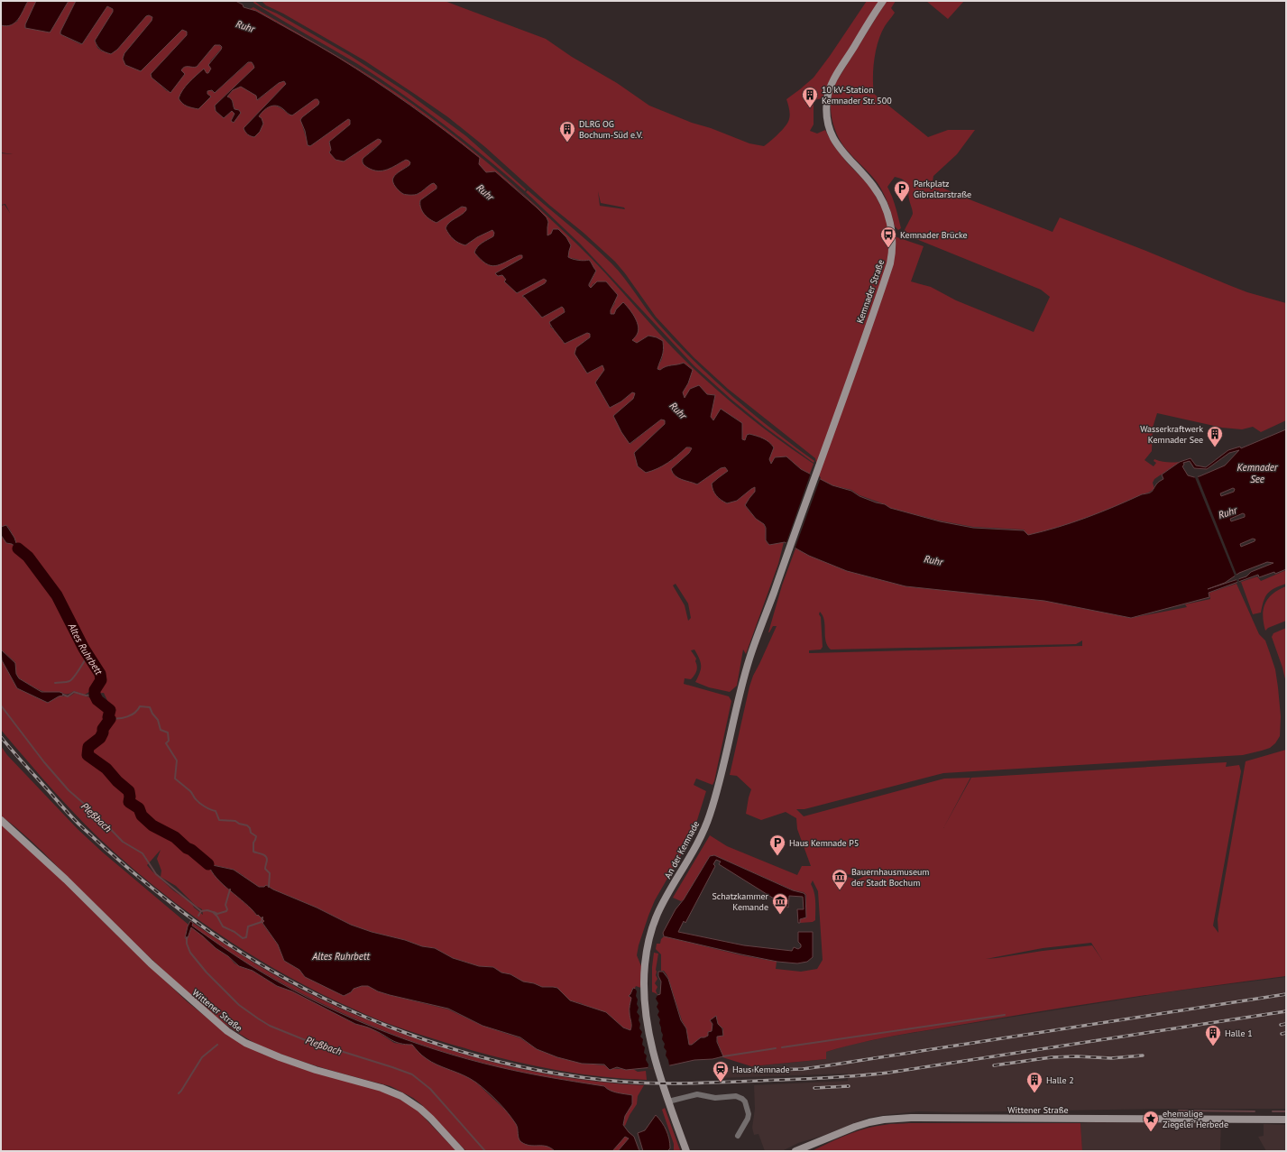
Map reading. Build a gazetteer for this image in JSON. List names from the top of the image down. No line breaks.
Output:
{"streets":{"main road":["Kemnader Straße","An der Kemnade","Wittener Straße"]},"crossings":[["Kemnader Straße","An der Kemnade"]],"water":["Ruhr","Kemnader See","Altes Ruhrbett","Pleßbach"],"places":{"building":["10 kV-Station Kemnader Str. 500","DLRG OG Bochum-Süd e.V.","Wasserkraftwerk Kemnader See","Halle 1","Halle 2"],"parking":["Parkplatz Gibraltarstraße","Haus Kemnade P5"],"bus stop":["Kemnader Brücke"],"museum":["Bauernhausmuseum der Stadt Bochum","Schatzkammer Kemande"],"station":["Haus Kemnade"],"place":["ehemalige Ziegelei Herbede"]}}
